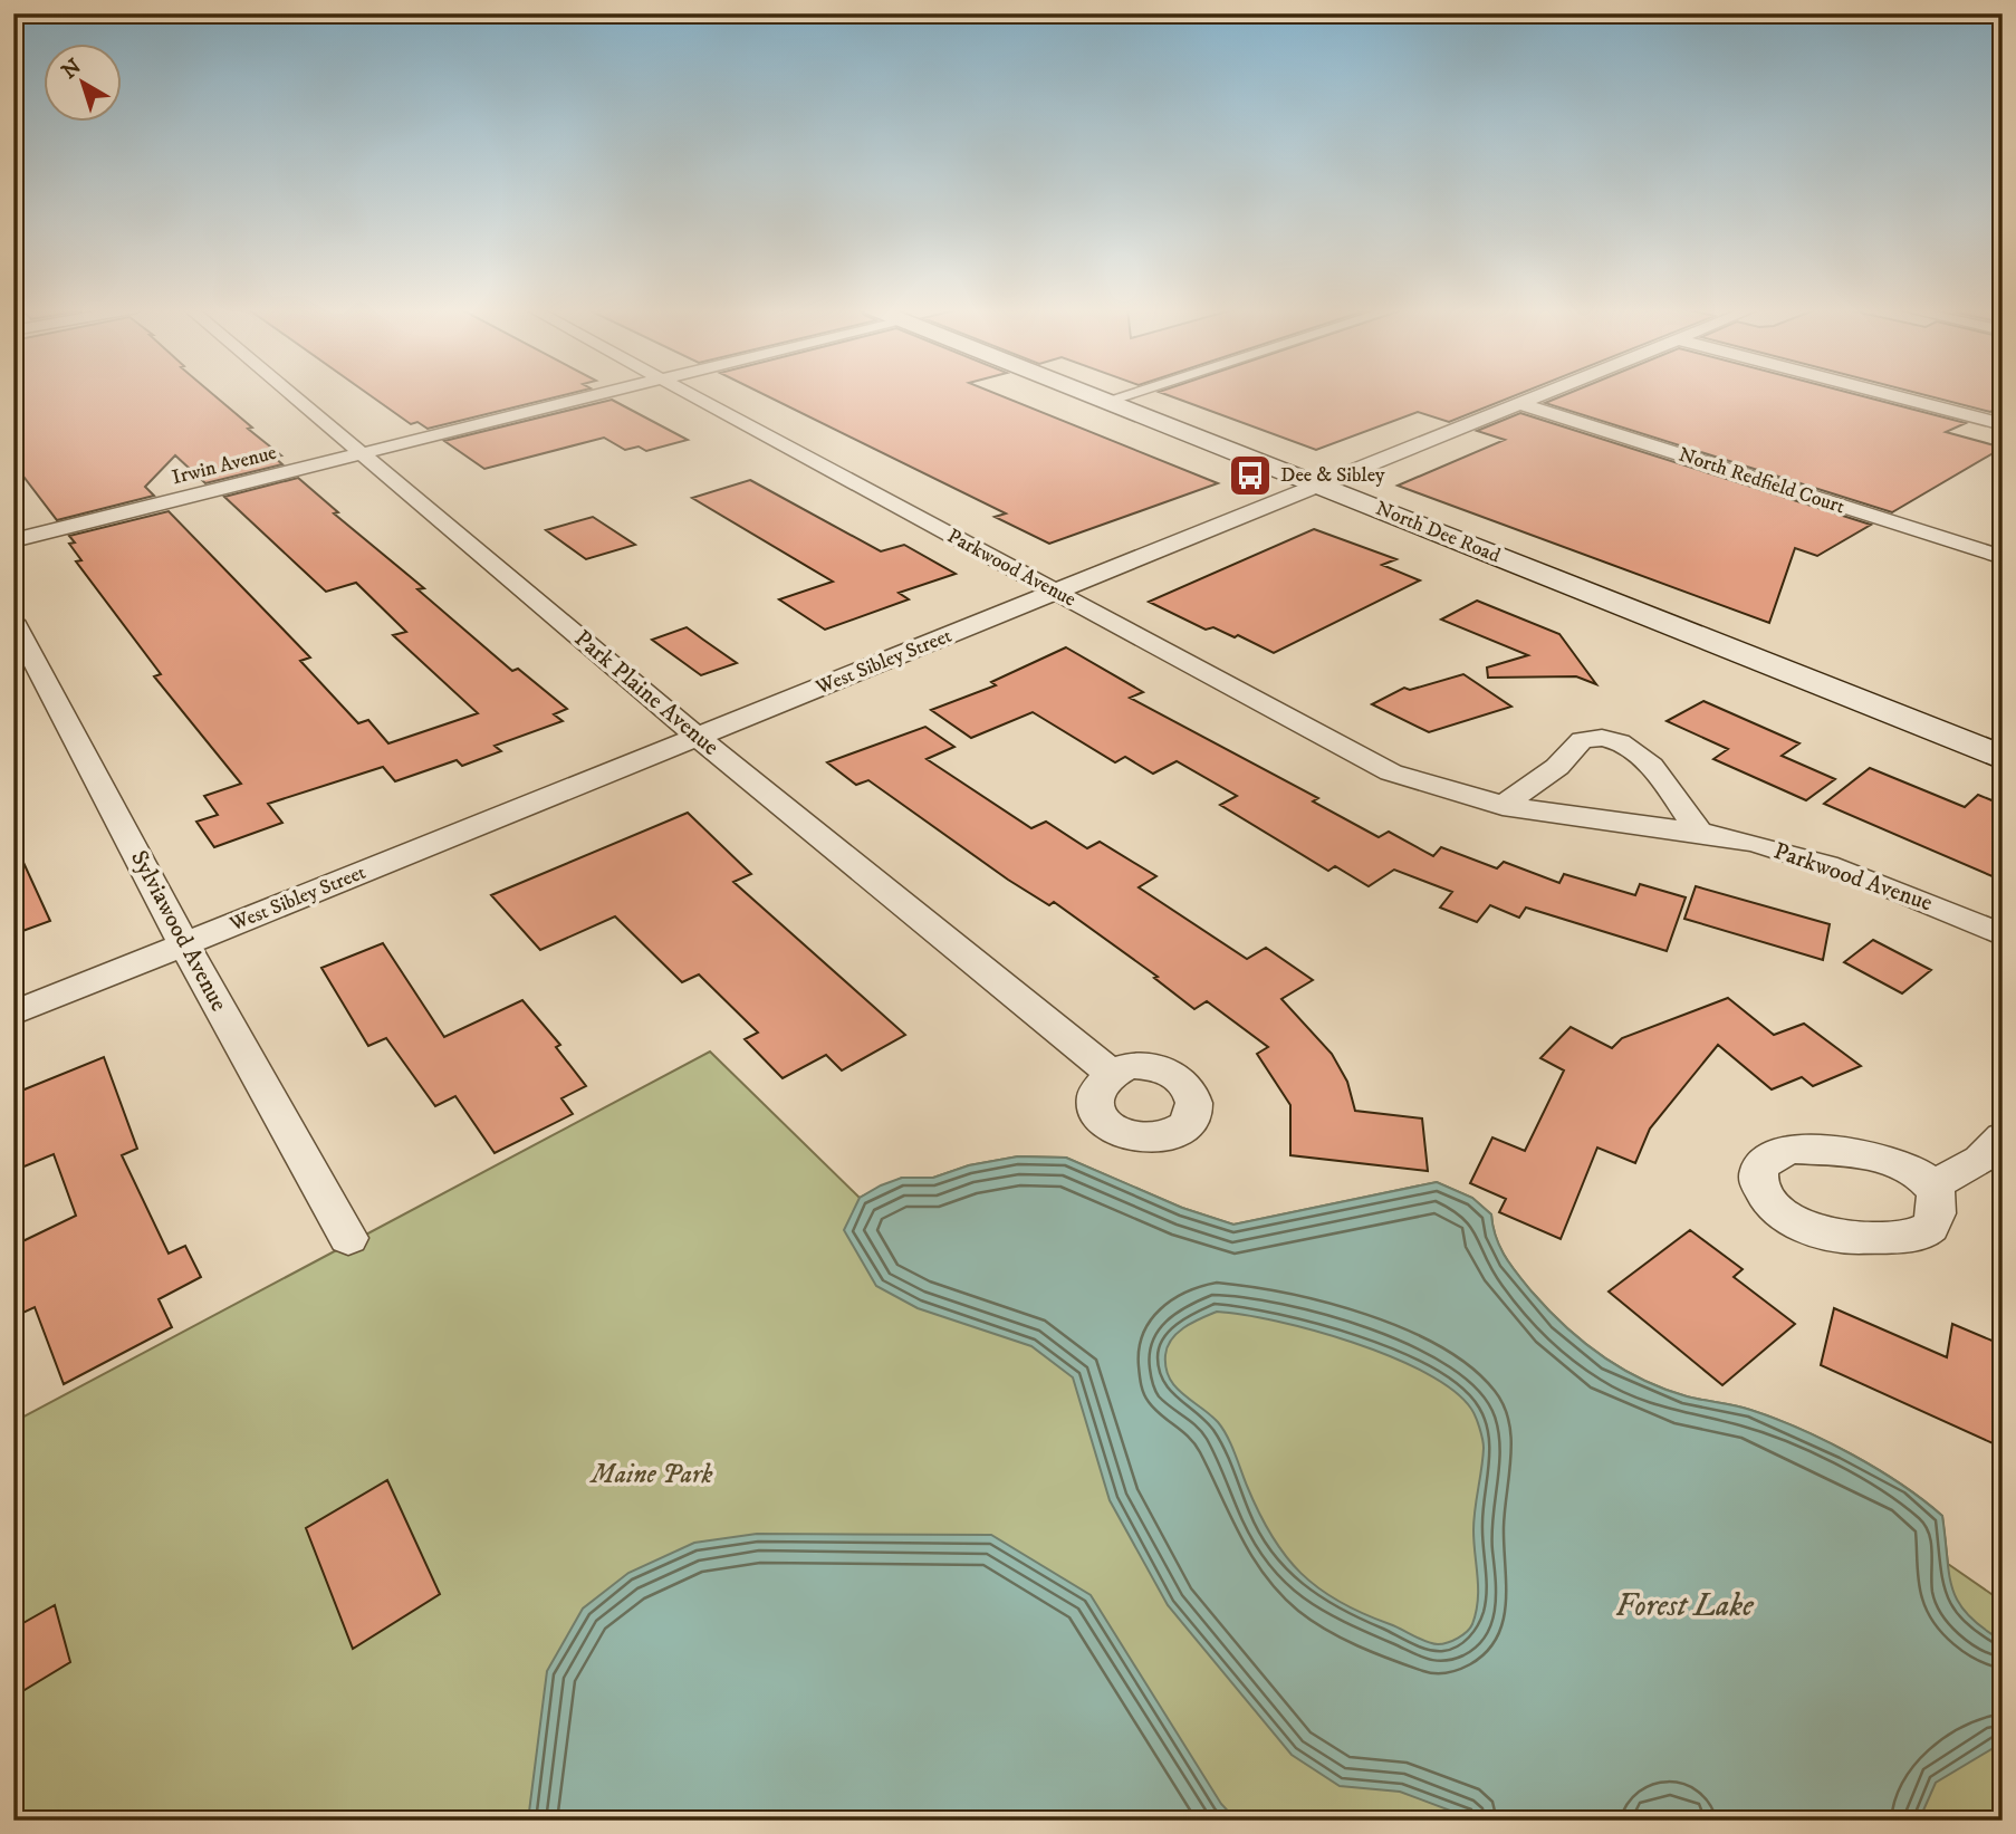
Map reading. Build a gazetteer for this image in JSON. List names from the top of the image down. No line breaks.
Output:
{"streets":{"main road":["North Dee Road"],"street":["Irwin Avenue","North Redfield Court","Parkwood Avenue","West Sibley Street","Park Plaine Avenue","Sylviawood Avenue"]},"crossings":[["Irwin Avenue","Park Plaine Avenue"],["North Redfield Court","West Sibley Street"],["North Dee Road","West Sibley Street"],["Parkwood Avenue","West Sibley Street"],["West Sibley Street","Park Plaine Avenue"],["West Sibley Street","Sylviawood Avenue"]],"water":["Forest Lake"],"parks":["Maine Park"],"places":{"bus stop":["Dee & Sibley"]},"north":"top left"}
